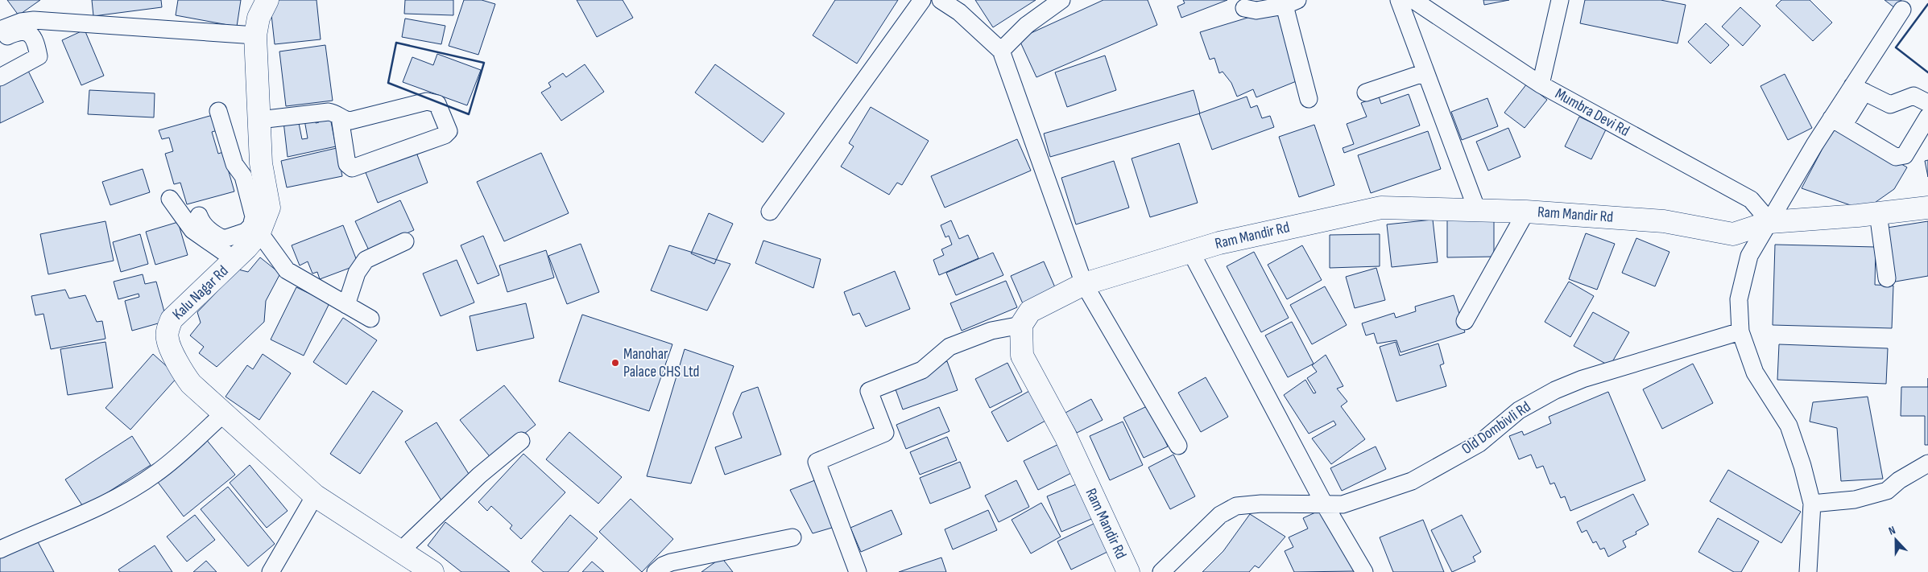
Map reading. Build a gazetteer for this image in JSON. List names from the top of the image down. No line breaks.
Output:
{"streets":{"street":["Mumbra Devi Rd","Ram Mandir Rd","Kalu Nagar Rd","Old Dombivli Rd"]},"crossings":[["Mumbra Devi Rd","Ram Mandir Rd"]],"places":["Manohar Palace CHS Ltd"],"north":"top"}
